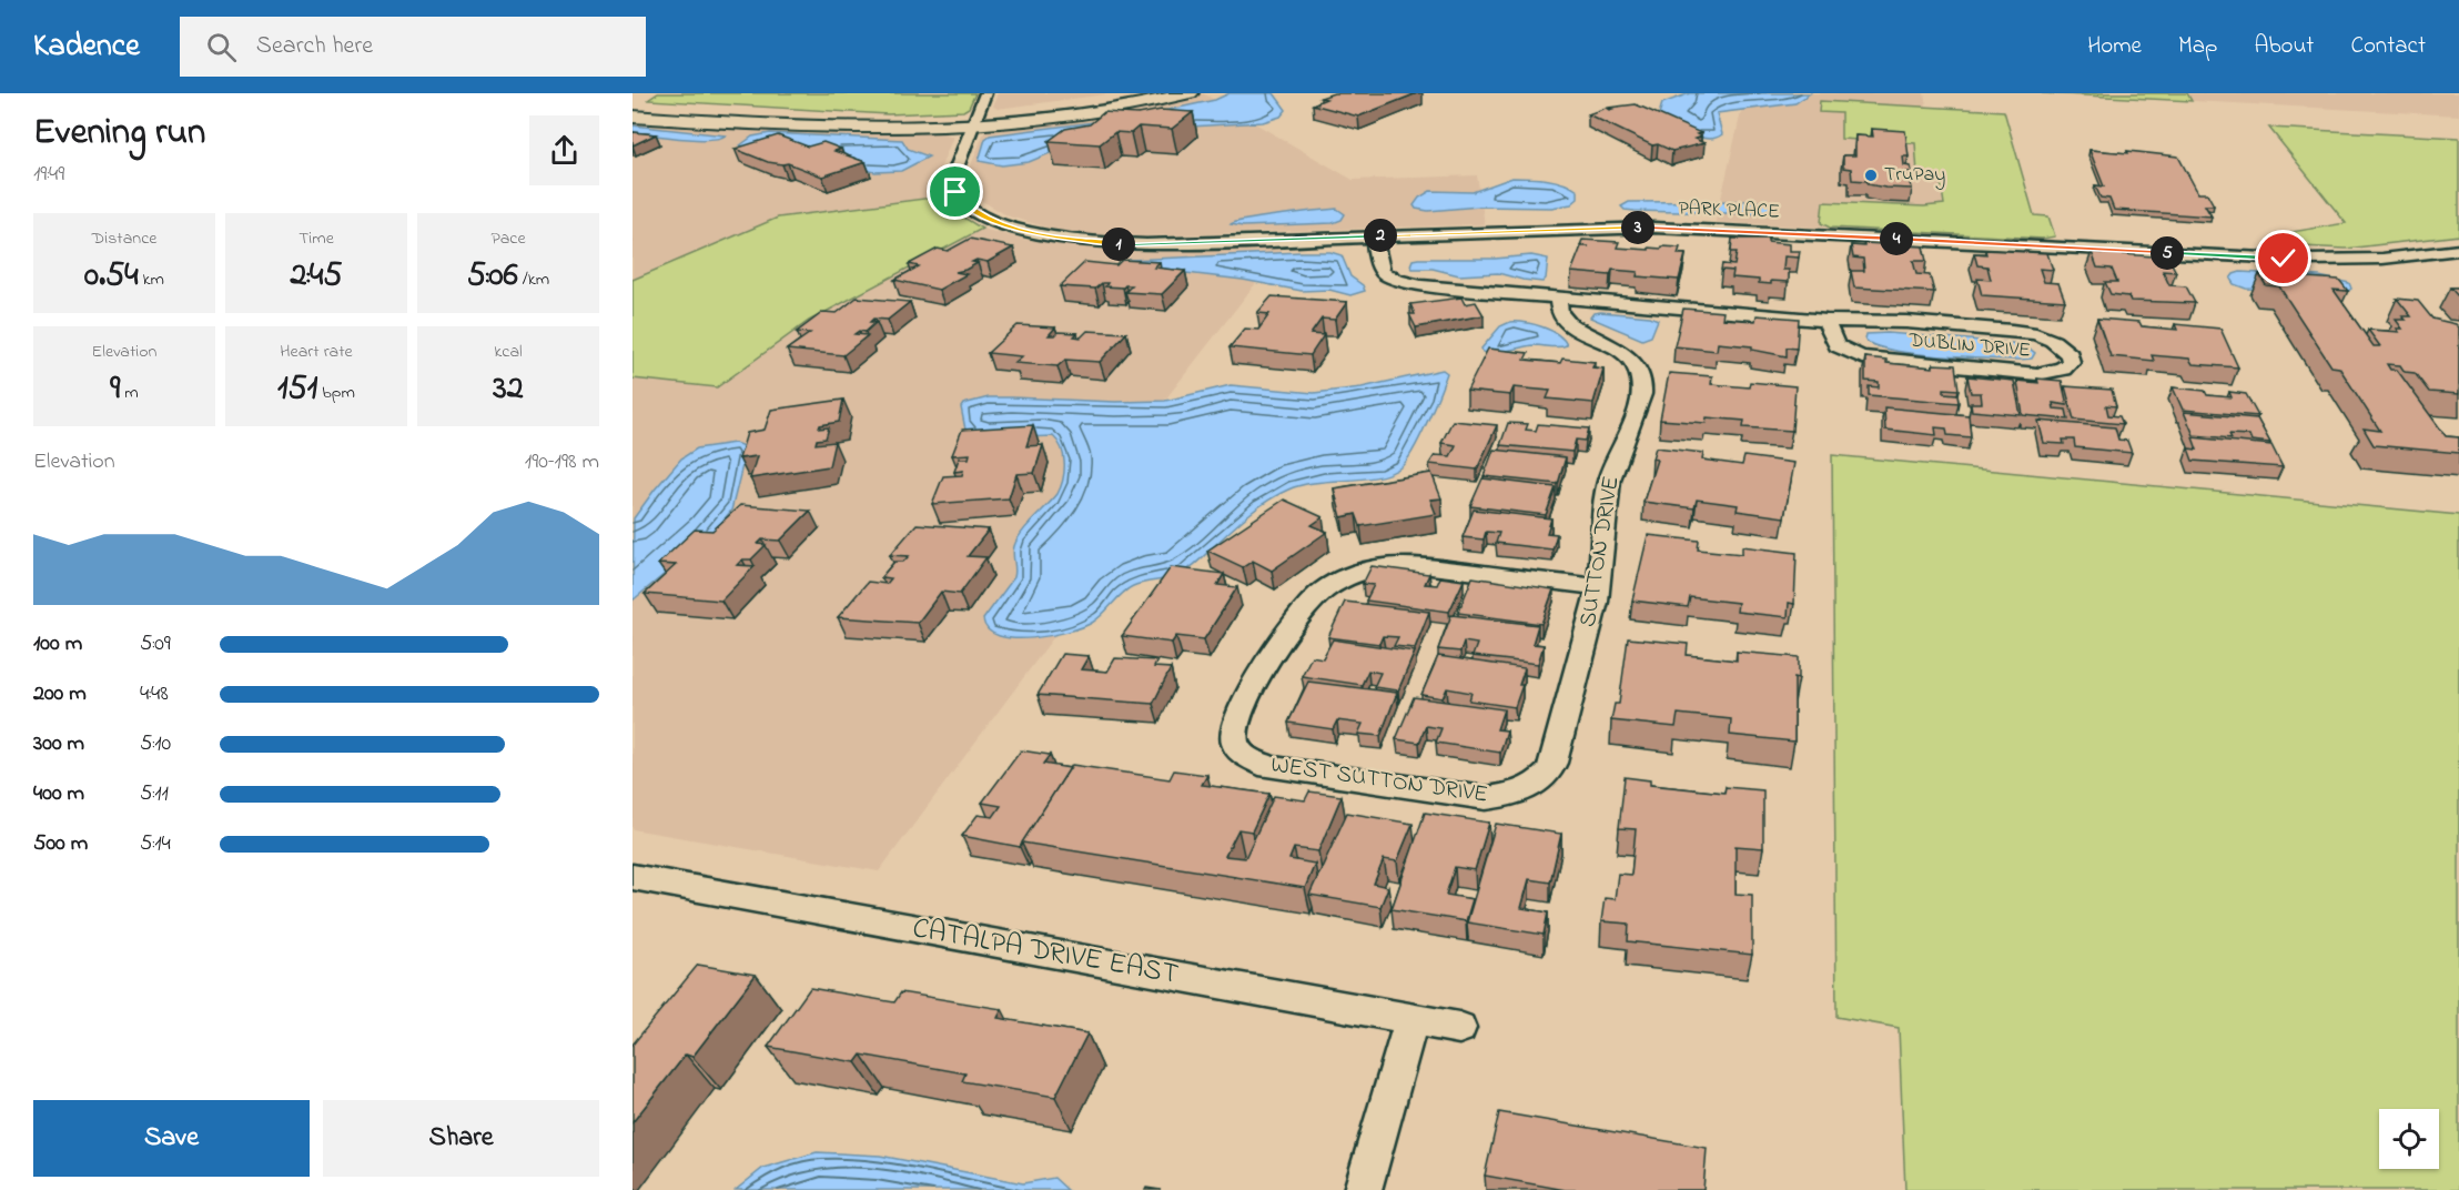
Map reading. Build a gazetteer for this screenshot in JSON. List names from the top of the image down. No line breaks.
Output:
{"streets":{"street":["PARK PLACE","DUBLIN DRIVE","SUTTON DRIVE","WEST SUTTON DRIVE","CATALPA DRIVE EAST"]},"crossings":[["PARK PLACE","DUBLIN DRIVE"],["DUBLIN DRIVE","SUTTON DRIVE"],["SUTTON DRIVE","WEST SUTTON DRIVE"]],"places":["TruPay"],"page":{"header":"Kadence","search":"Search here","nav":["Home","Map","About","Contact"],"heading":["Evening run","19:49"],"stats":[["Distance","0.54 km"],["Time","2:45"],["Pace","5:06 /km"],["Elevation","9 m"],["Heart rate","151 bpm"],["kcal","32"]],"pins":["3","2","4","1","5"],"chart":["Elevation","190–198 m"],"list":[{"name":"100 m","note":"5:09"},{"name":"200 m","note":"4:48"},{"name":"300 m","note":"5:10"},{"name":"400 m","note":"5:11"},{"name":"500 m","note":"5:14"}],"buttons":["Save","Share"]}}
